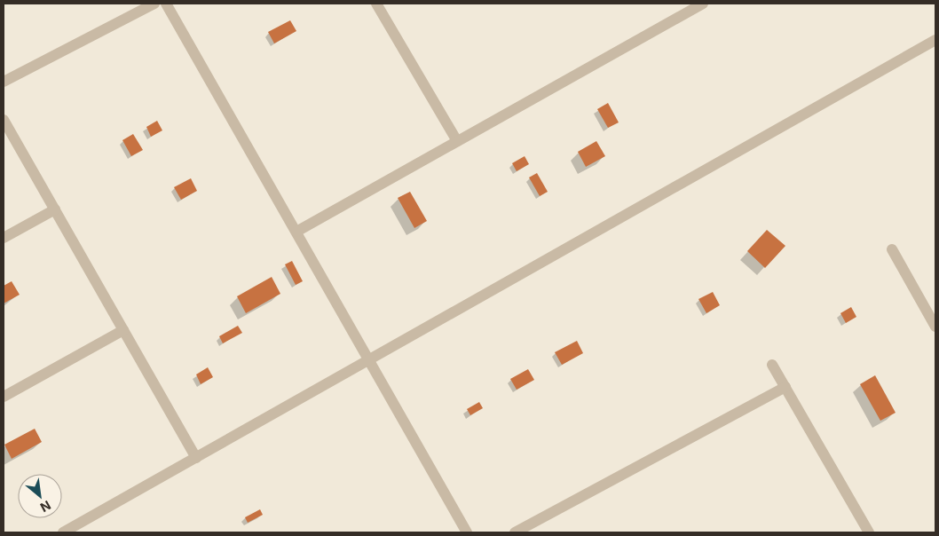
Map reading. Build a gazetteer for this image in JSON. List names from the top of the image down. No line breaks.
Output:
{"north":"bottom right"}
